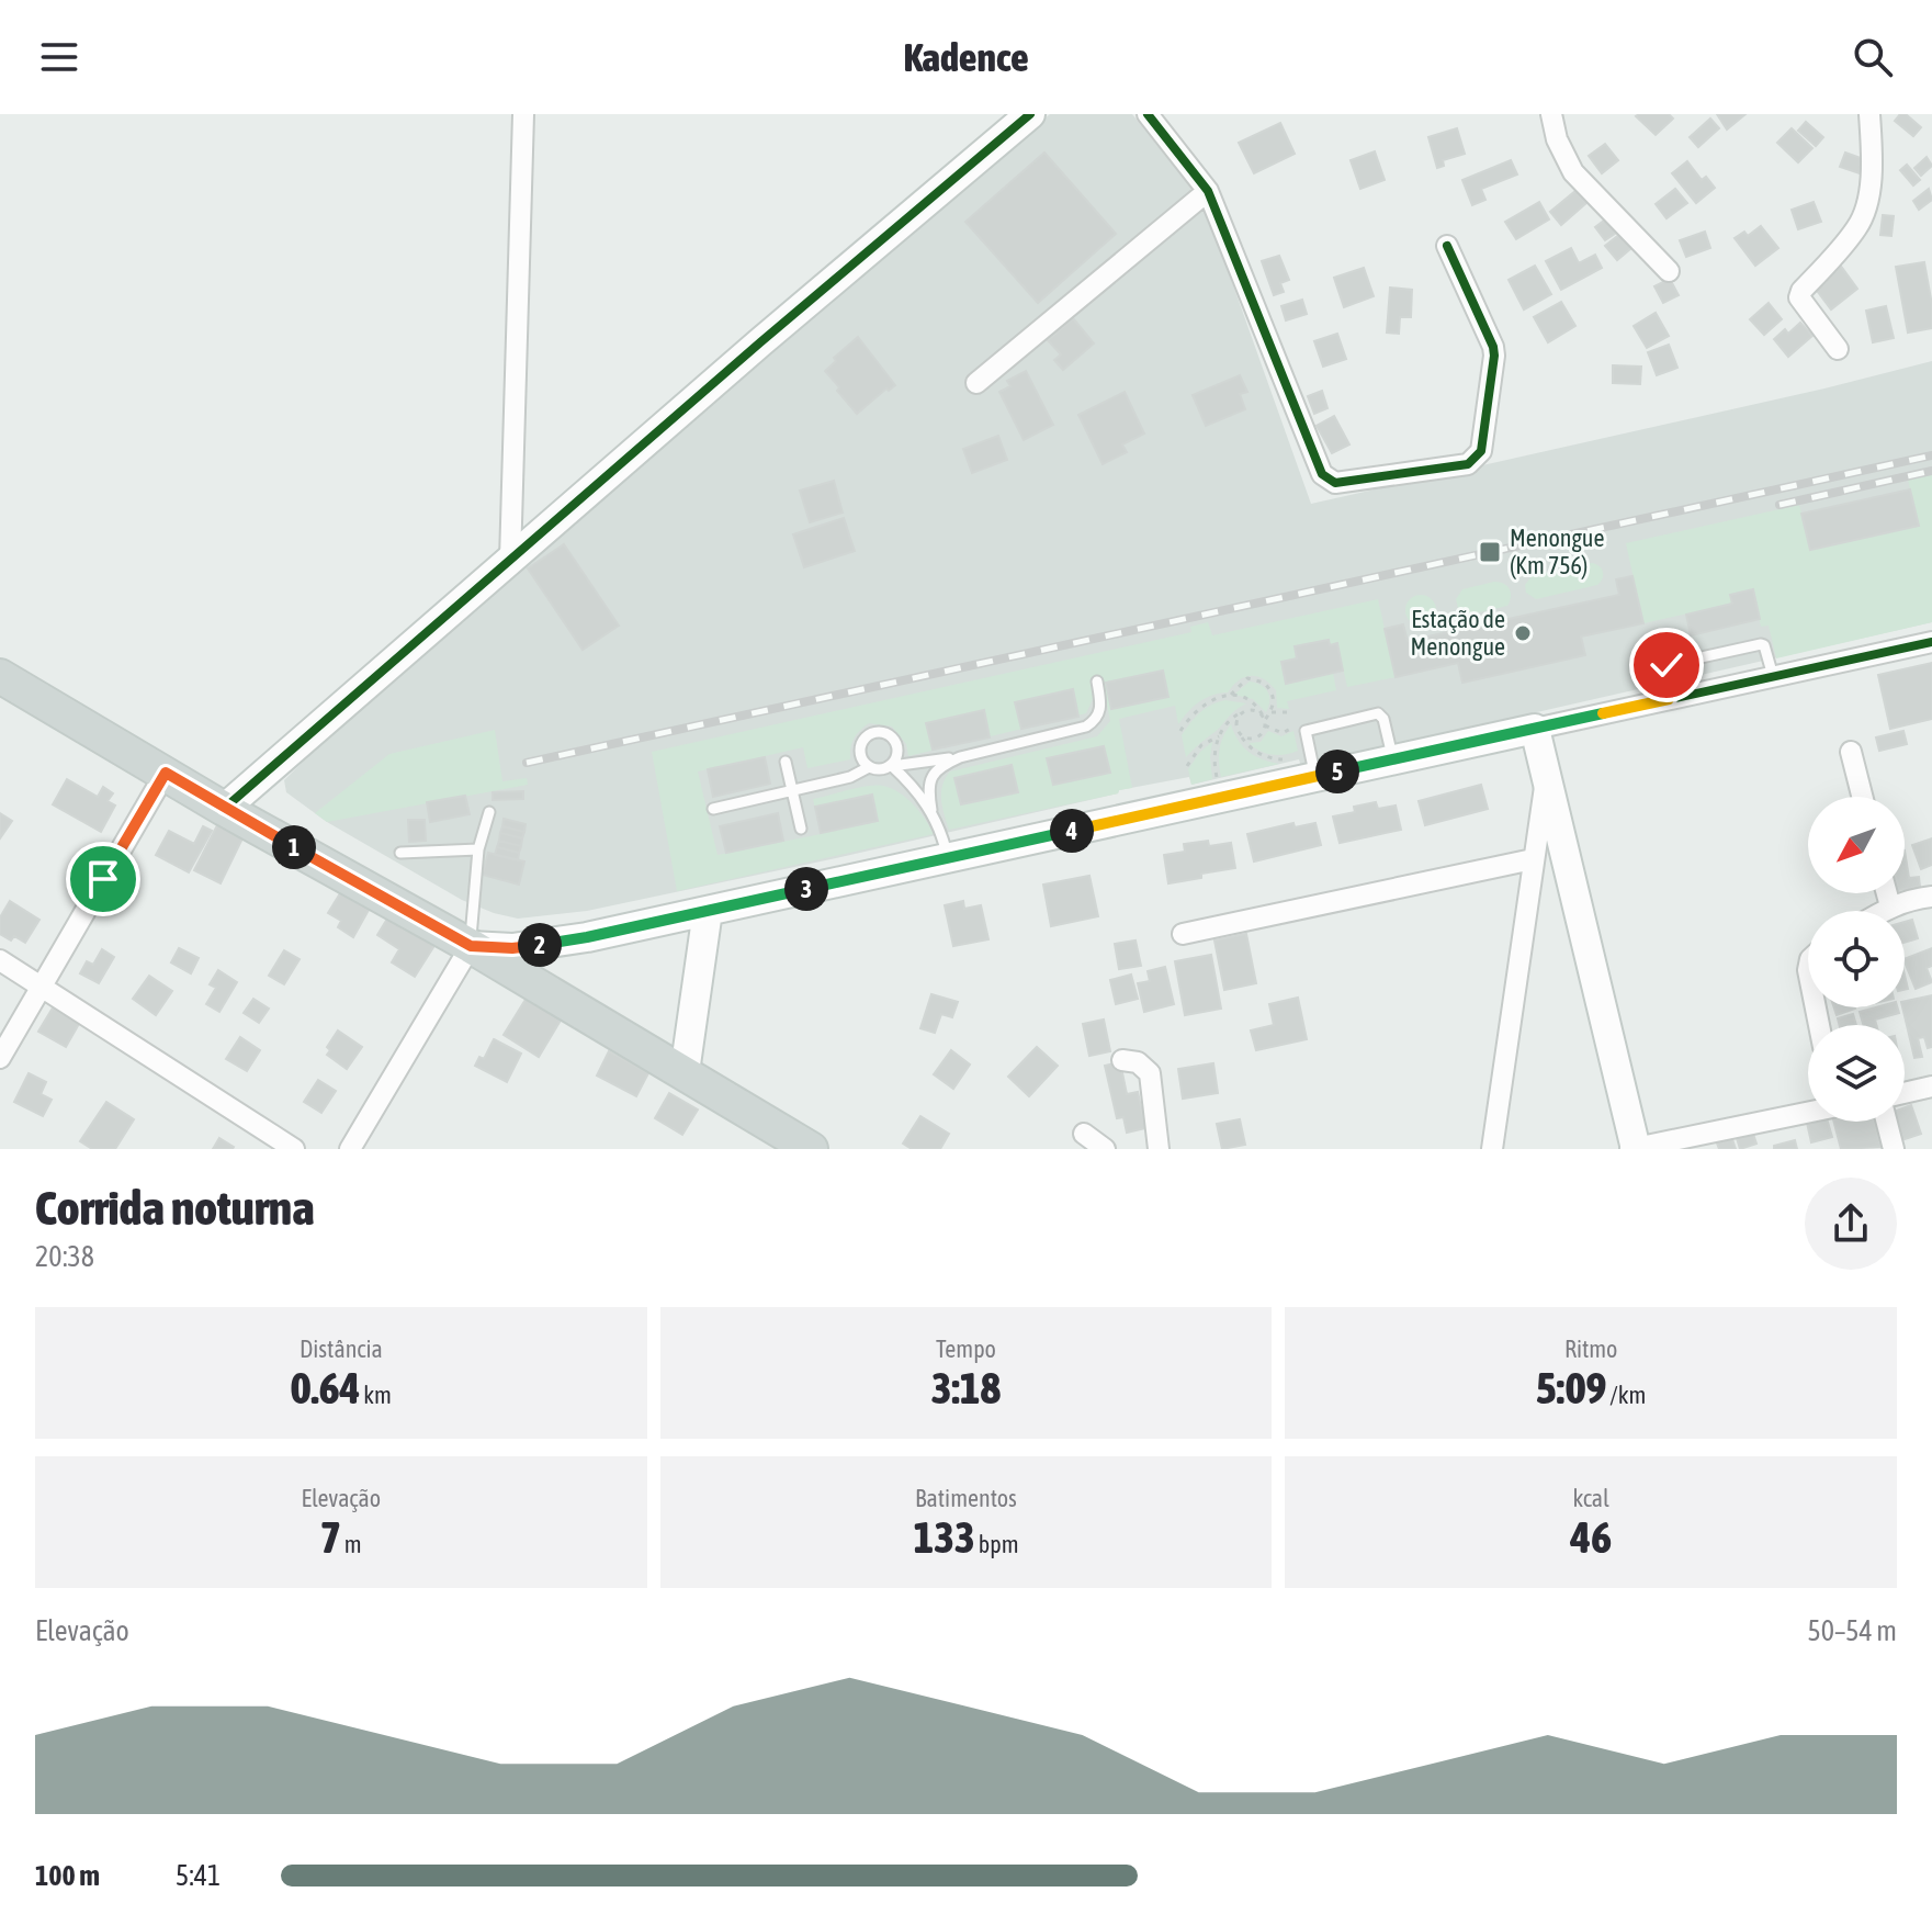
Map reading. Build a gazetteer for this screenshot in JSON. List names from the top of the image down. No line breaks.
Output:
{"places":{"transit":["Menongue (Km 756)"],"other":["Estação de Menongue"]},"north":"bottom left","page":{"header":"Kadence","pins":["5","4","1","3","2"],"heading":["Corrida noturna","20:38"],"stats":[["Distância","0.64 km"],["Tempo","3:18"],["Ritmo","5:09 /km"],["Elevação","7 m"],["Batimentos","133 bpm"],["kcal","46"]],"chart":["Elevação","50–54 m"],"list":[{"name":"100 m","note":"5:41"}]}}
